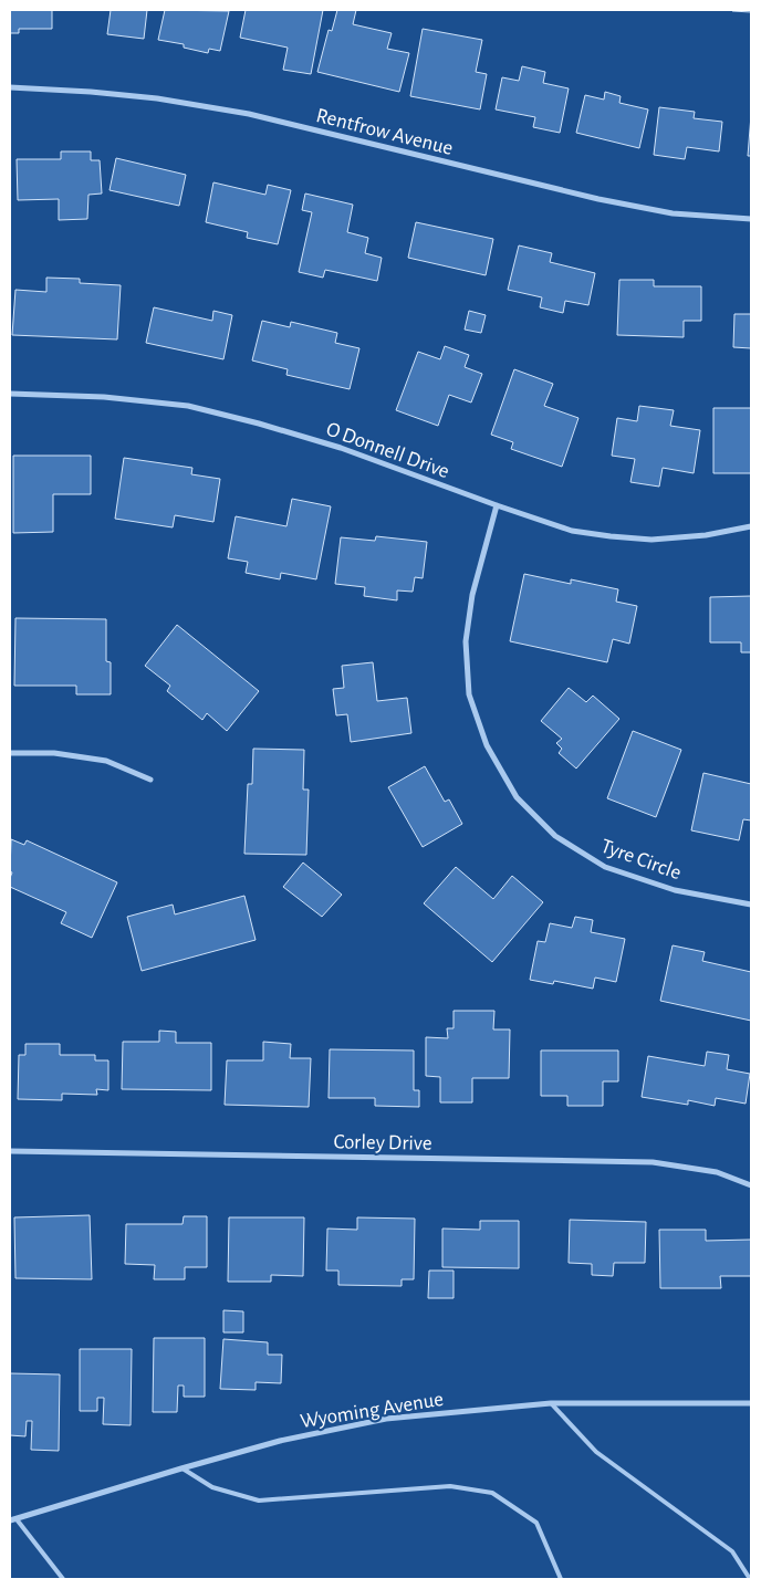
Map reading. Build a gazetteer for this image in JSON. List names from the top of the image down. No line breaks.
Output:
{"streets":{"street":["Rentfrow Avenue","O Donnell Drive","Tyre Circle","Corley Drive","Wyoming Avenue"]},"crossings":[["O Donnell Drive","Tyre Circle"]]}
